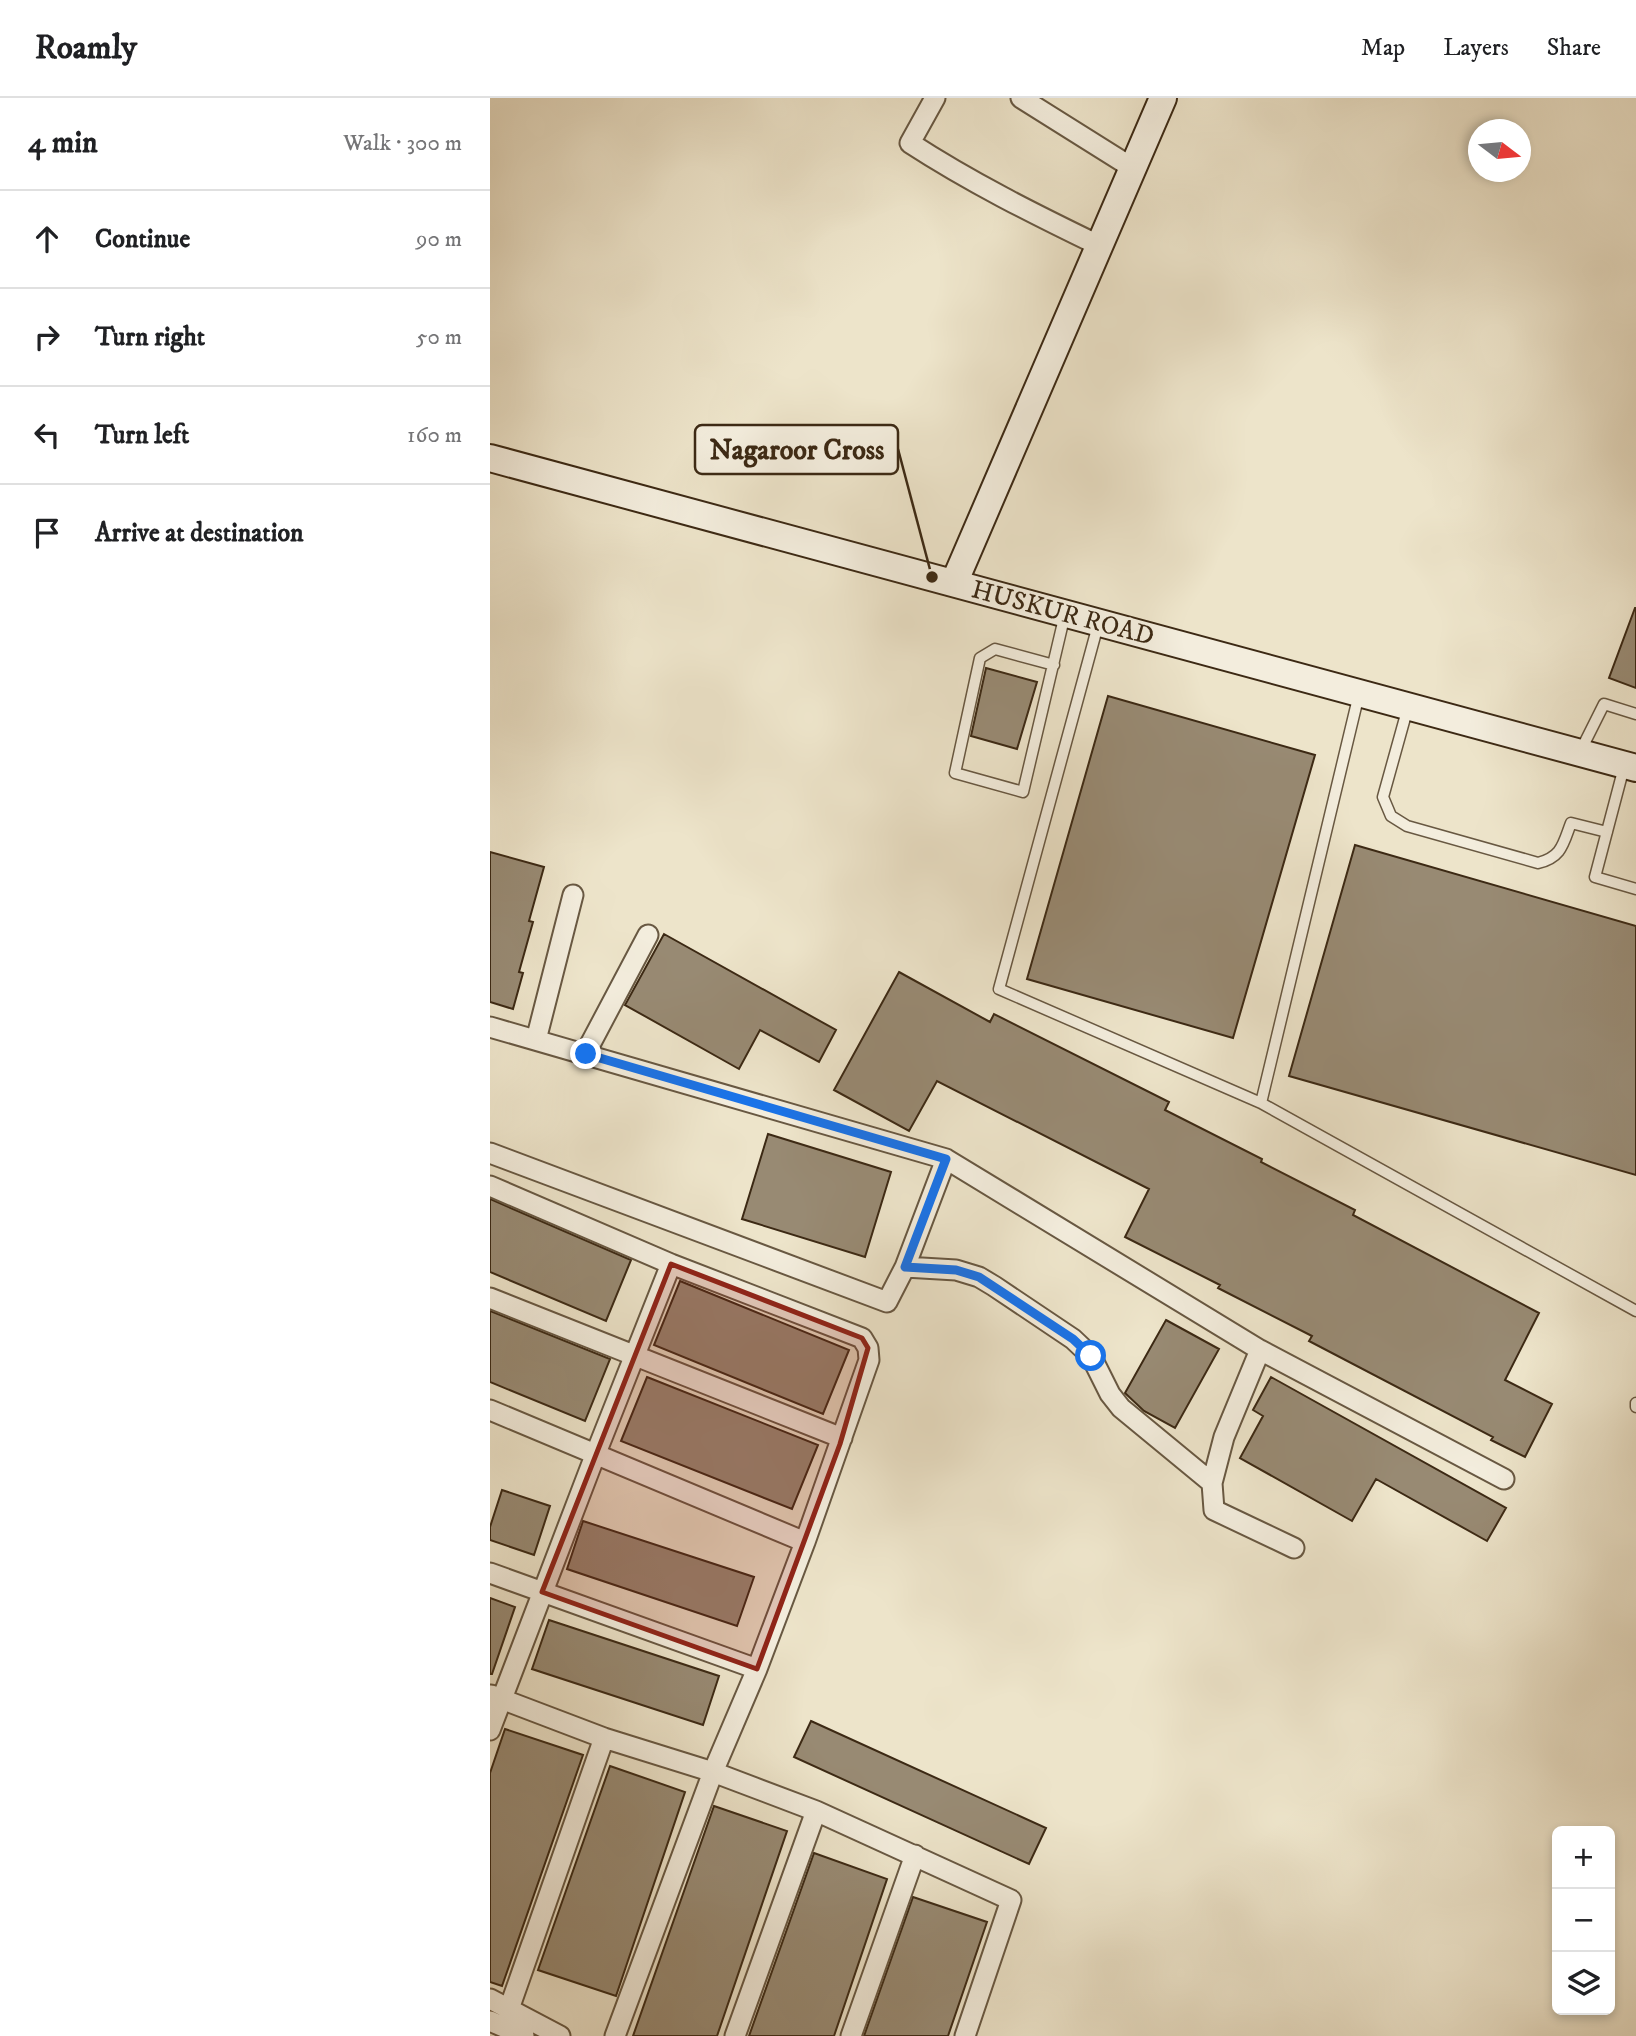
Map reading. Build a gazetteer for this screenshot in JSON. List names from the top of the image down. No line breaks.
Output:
{"streets":{"street":["HUSKUR ROAD"]},"places":["Nagaroor Cross"],"north":"right","page":{"header":"Roamly","nav":["Map","Layers","Share"],"heading":["4 min","Walk · 300 m"],"list":[["Continue","90 m"],["Turn right","50 m"],["Turn left","160 m"],"Arrive at destination"],"map_buttons":["+","−"]}}
